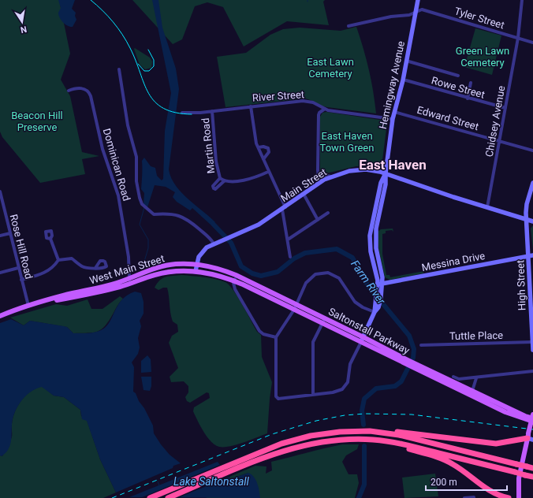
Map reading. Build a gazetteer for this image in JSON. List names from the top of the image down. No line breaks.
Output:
{"streets":{"main road":["Hemingway Avenue","Main Street","Messina Drive","West Main Street","High Street","Saltonstall Parkway"],"street":["Tyler Street","Rowe Street","River Street","Edward Street","Chidsey Avenue","Martin Road","Dominican Road","Rose Hill Road","Tuttle Place"]},"crossings":[["Tyler Street","Hemingway Avenue"],["Tyler Street","Chidsey Avenue"],["Hemingway Avenue","River Street"],["Hemingway Avenue","Edward Street"],["Hemingway Avenue","Main Street"],["Hemingway Avenue","Messina Drive"],["Hemingway Avenue","Saltonstall Parkway"],["Rowe Street","Chidsey Avenue"],["River Street","Martin Road"],["Edward Street","Chidsey Avenue"],["Chidsey Avenue","Main Street"],["Dominican Road","West Main Street"],["Main Street","West Main Street"],["Main Street","High Street"],["Main Street","Saltonstall Parkway"],["Rose Hill Road","West Main Street"],["Messina Drive","High Street"],["West Main Street","Saltonstall Parkway"],["High Street","Tuttle Place"]],"districts":["East Haven"],"water":["Farm River","Lake Saltonstall"],"parks":["Green Lawn Cemetery","East Lawn Cemetery","Beacon Hill Preserve","East Haven Town Green"],"scale_bar":"200 m","north":"bottom"}
